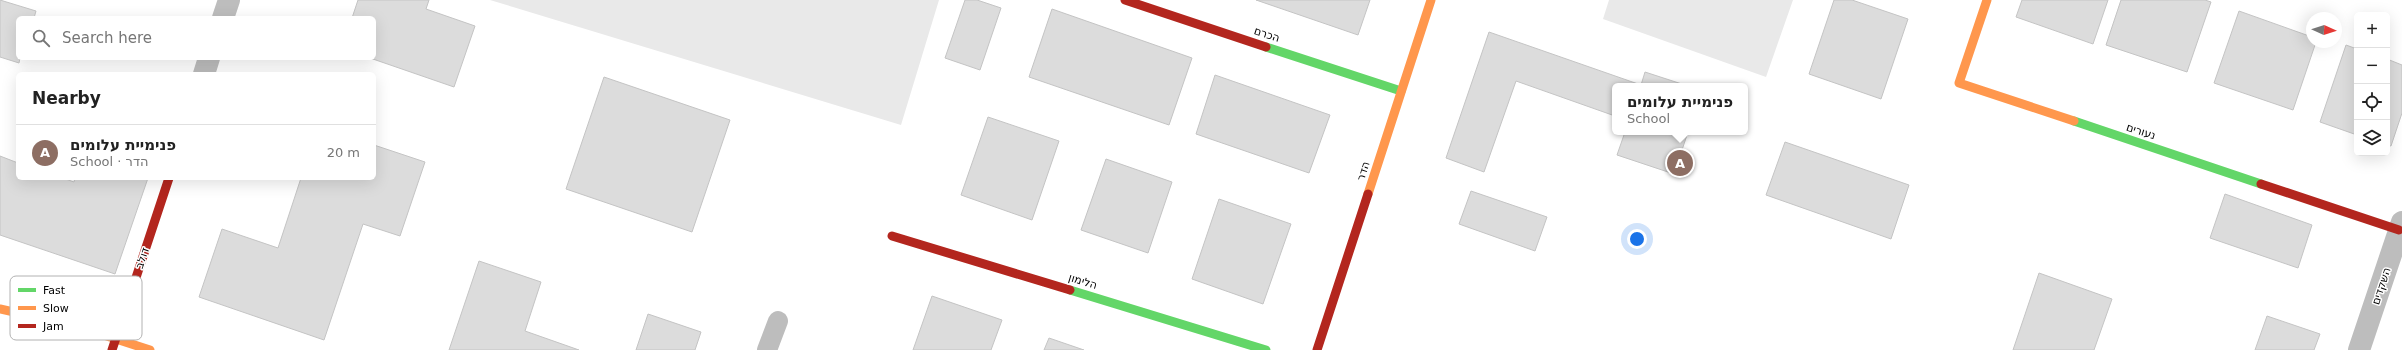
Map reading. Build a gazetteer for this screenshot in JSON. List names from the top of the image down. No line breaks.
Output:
{"streets":{"street":["הכרם","נעורים","הדר","דולב","הלימון","השקדים"]},"crossings":[["הכרם","הדר"],["נעורים","השקדים"]],"legend":["Fast","Slow","Jam"],"north":"right","page":{"map_buttons":["+","−"],"search":"Search here","heading":"Nearby","popup":["פנימיית עלומים","School"],"list":[{"mark":"A","name":"פנימיית עלומים","note":"School · הדר","value":"20 m"}],"pins":"A"}}
